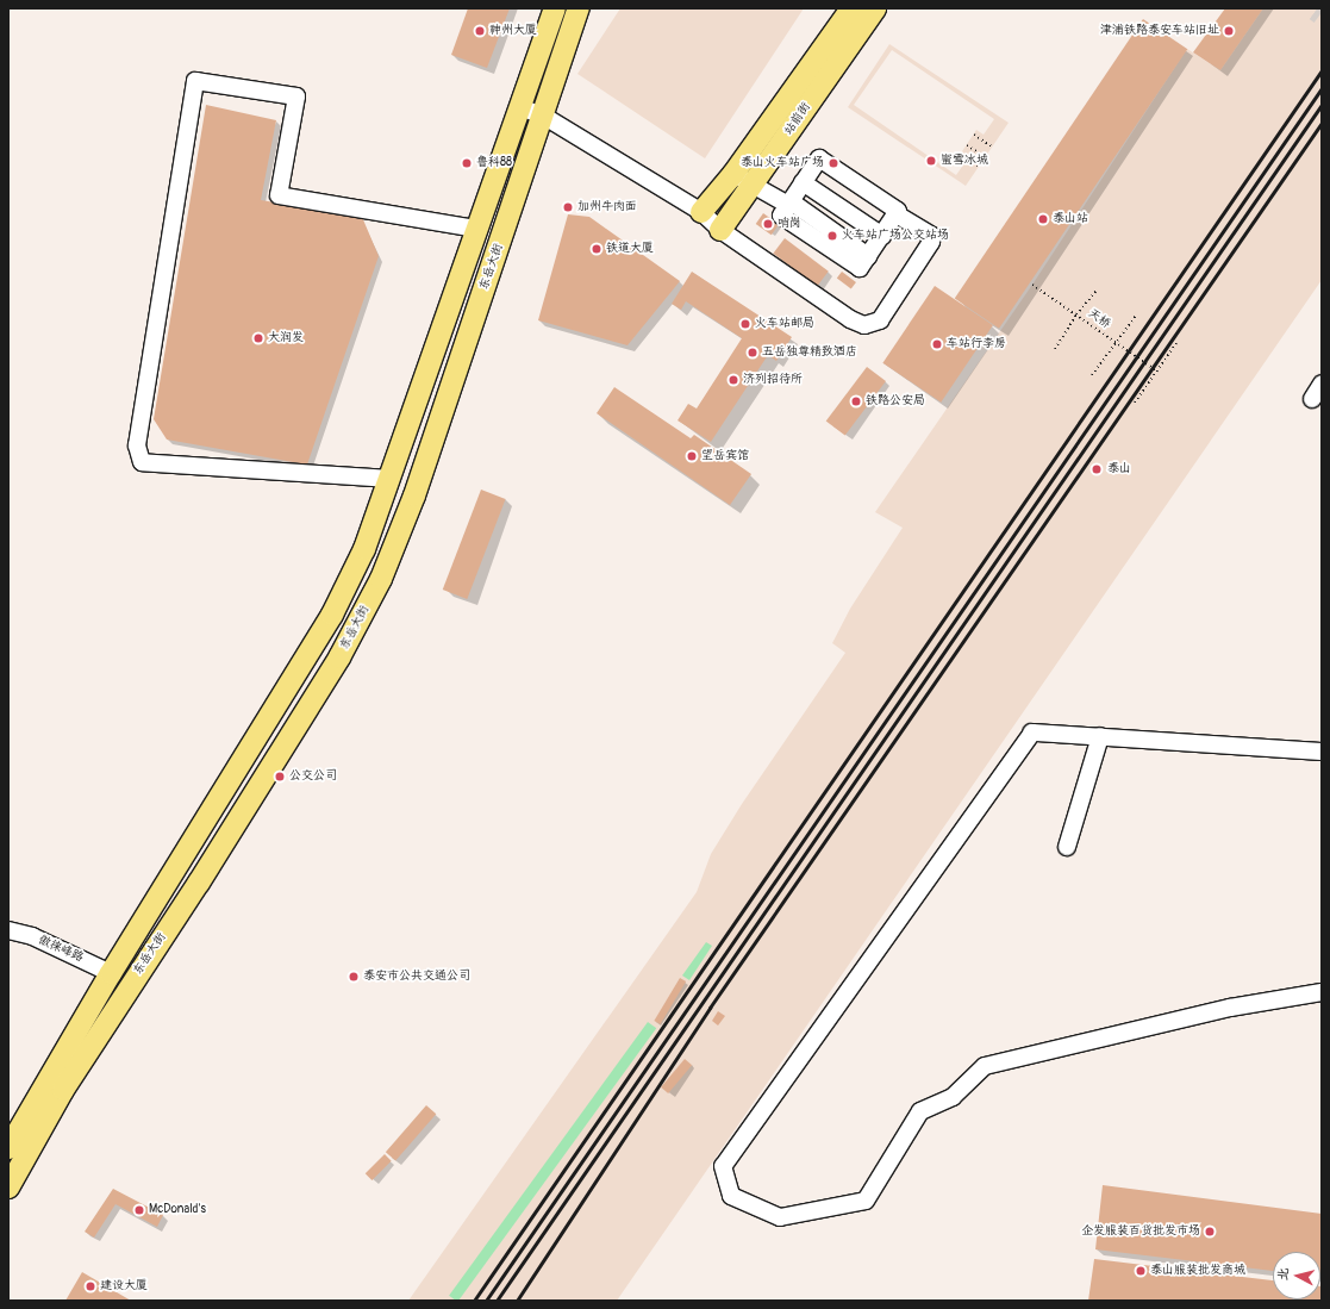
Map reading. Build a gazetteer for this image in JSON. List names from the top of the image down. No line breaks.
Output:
{"streets":{"main road":["站前街","东岳大街"],"street":["傲徕峰路"],"path":["天桥"]},"crossings":[["东岳大街","傲徕峰路"]],"places":["神州大厦","津浦铁路泰安车站旧址","蜜雪冰城","鲁科88","泰山火车站广场","加州牛肉面","泰山站","哨岗","火车站广场公交站场","铁道大厦","火车站邮局","大润发","车站行李房","五岳独尊精致酒店","济列招待所","铁路公安局","望岳宾馆","泰山","公交公司","泰安市公共交通公司","McDonald's","企发服装百货批发市场","泰山服装批发商城","建设大厦"],"north":"left"}
